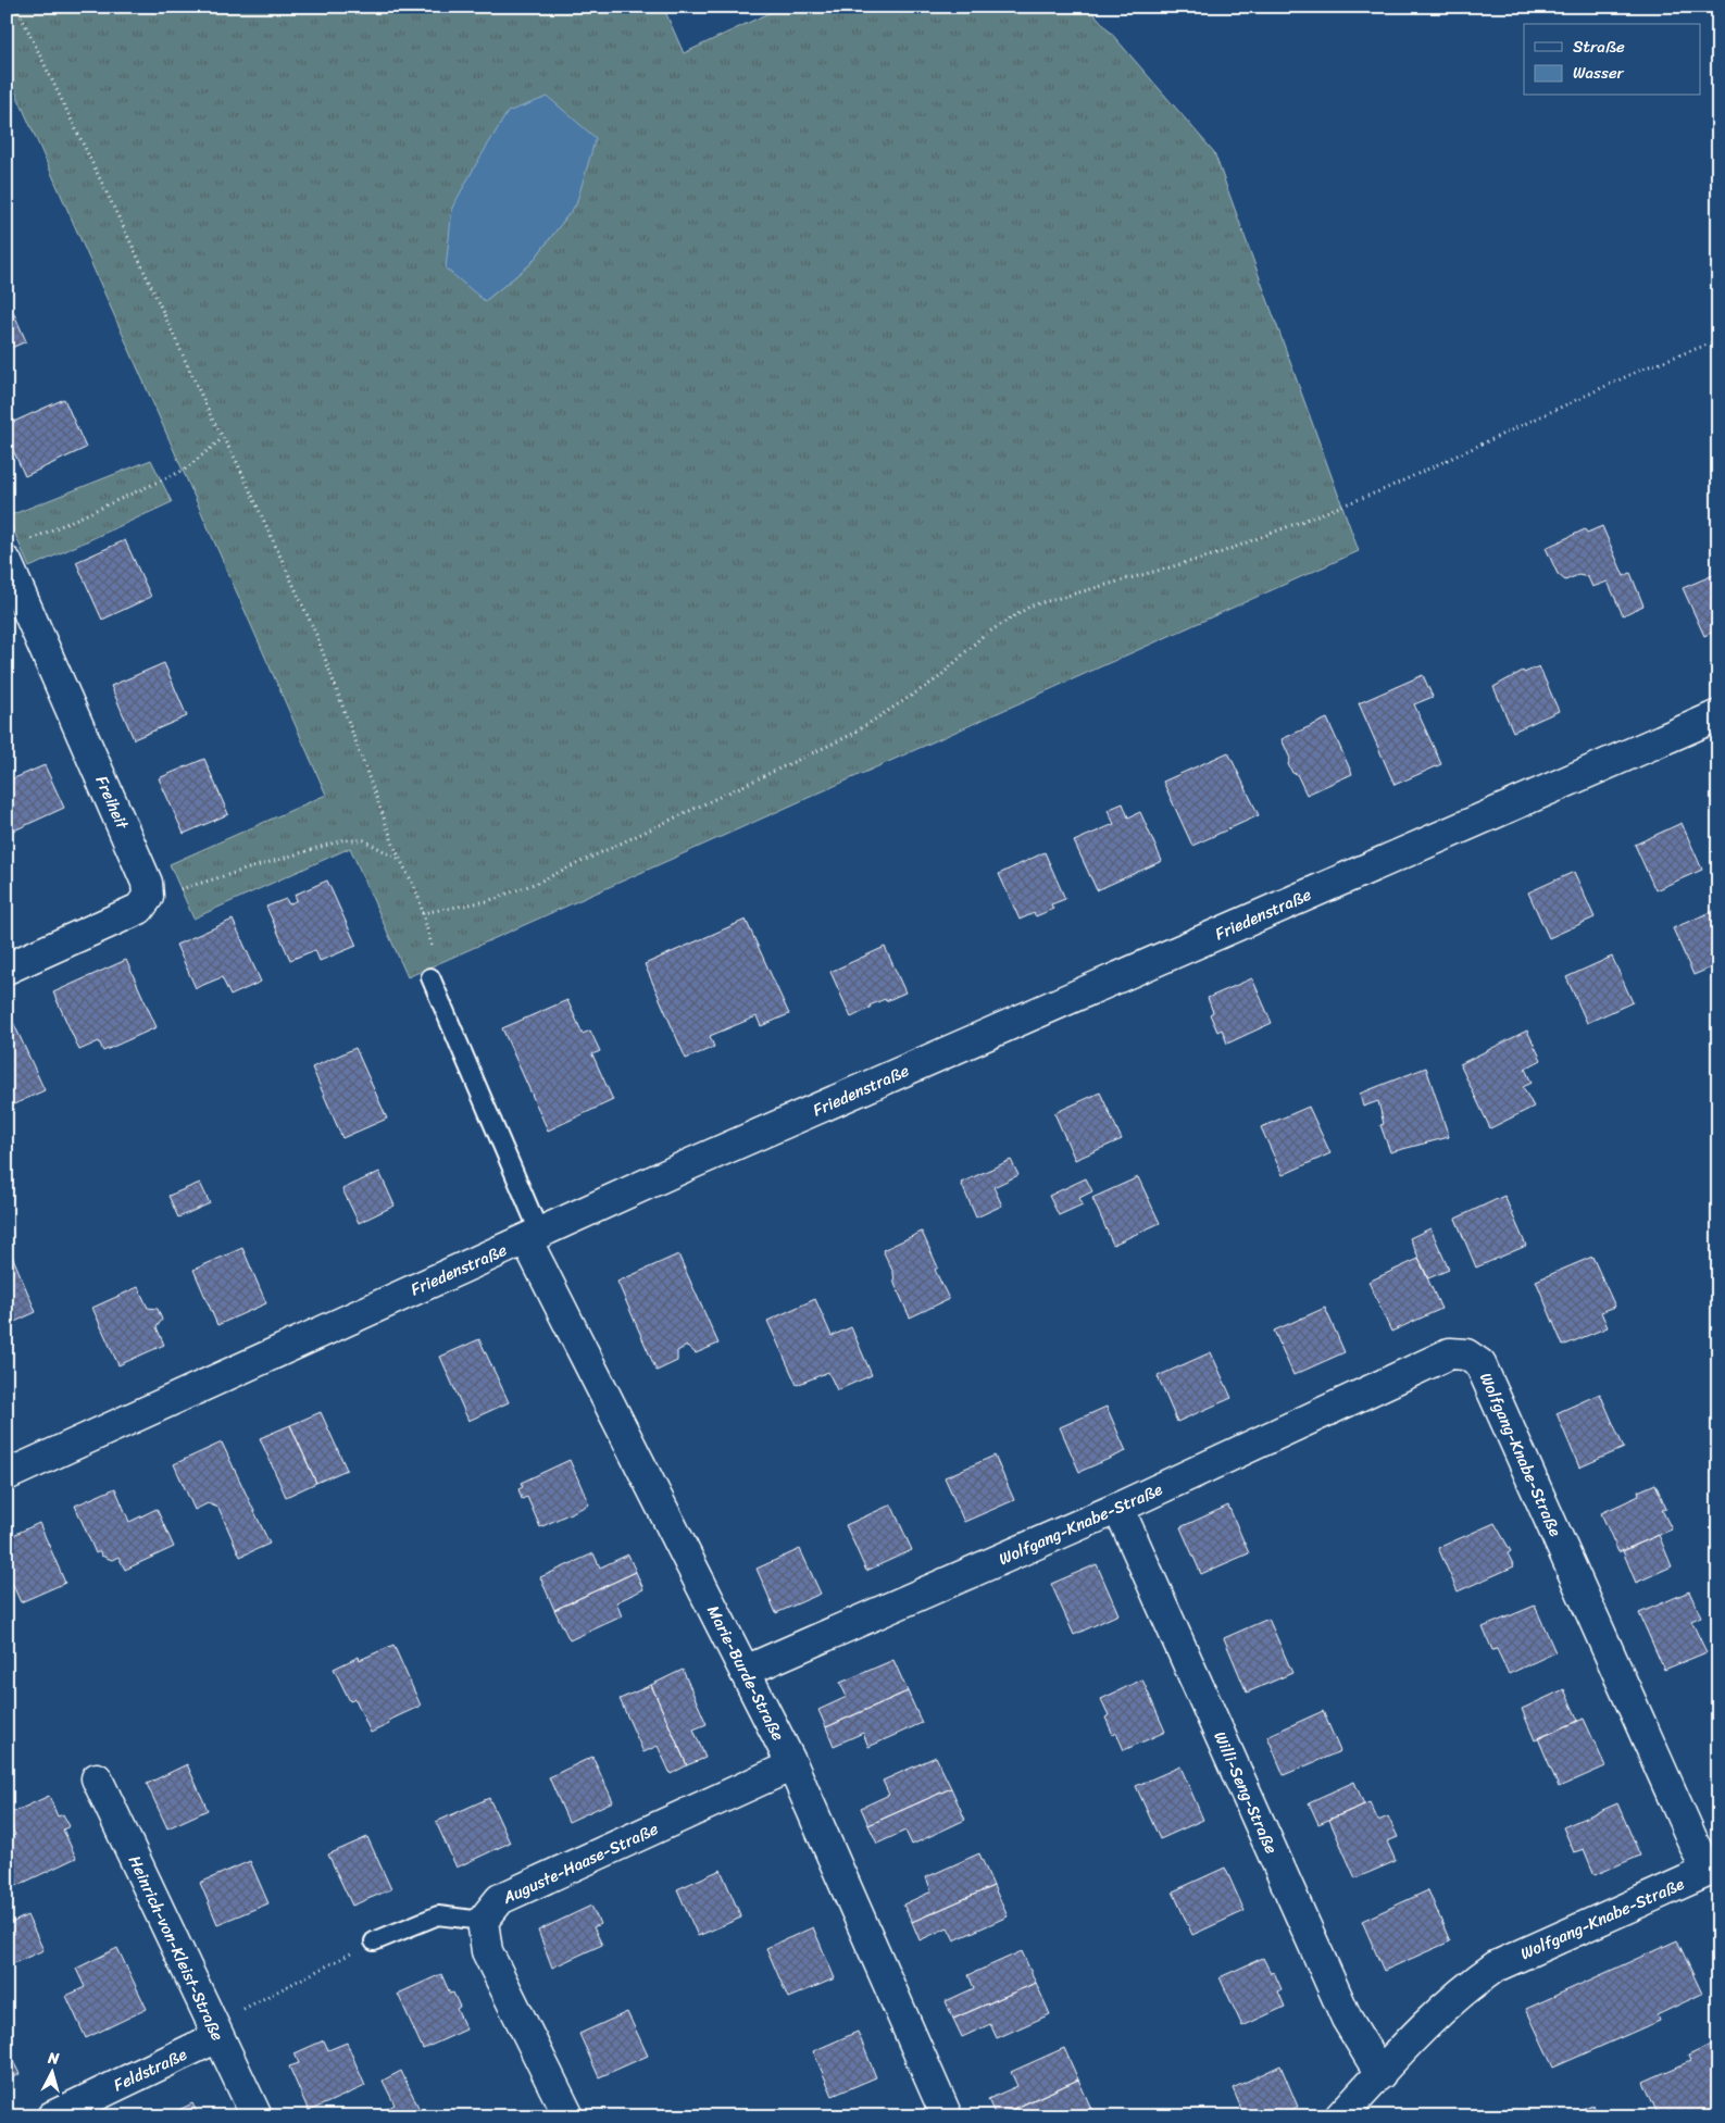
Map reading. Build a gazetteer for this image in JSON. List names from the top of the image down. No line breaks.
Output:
{"streets":{"street":["Freiheit","Friedenstraße","Wolfgang-Knabe-Straße","Marie-Burde-Straße","Willi-Seng-Straße","Auguste-Haase-Straße","Heinrich-von-Kleist-Straße","Feldstraße"]},"crossings":[["Friedenstraße","Marie-Burde-Straße"],["Wolfgang-Knabe-Straße","Marie-Burde-Straße"],["Wolfgang-Knabe-Straße","Willi-Seng-Straße"],["Marie-Burde-Straße","Auguste-Haase-Straße"],["Heinrich-von-Kleist-Straße","Feldstraße"]],"legend":["Straße","Wasser"],"north":"top"}
